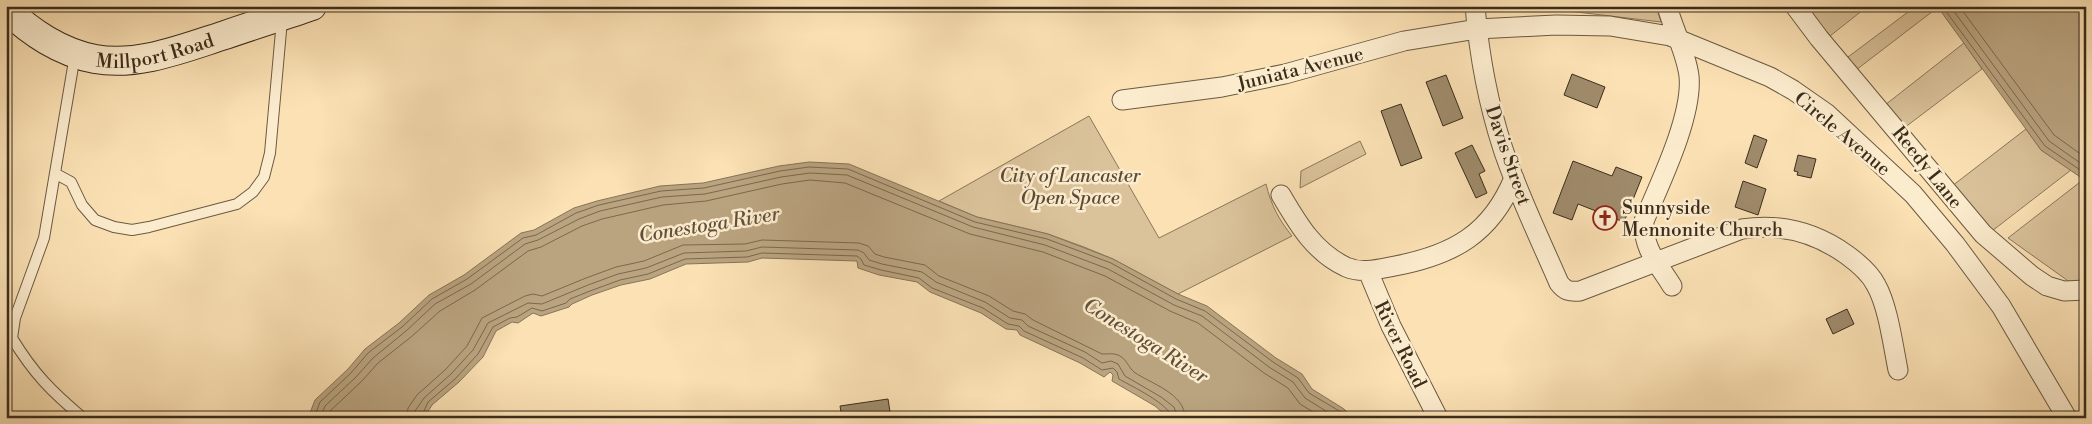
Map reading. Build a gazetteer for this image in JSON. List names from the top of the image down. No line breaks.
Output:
{"streets":{"main road":["Millport Road"],"street":["Juniata Avenue","Circle Avenue","Davis Street","Reedy Lane","River Road"]},"crossings":[["Juniata Avenue","Circle Avenue"],["Juniata Avenue","Davis Street"],["Circle Avenue","Davis Street"]],"water":["Conestoga River"],"parks":["City of Lancaster Open Space"],"places":{"church":["Sunnyside Mennonite Church"]}}
